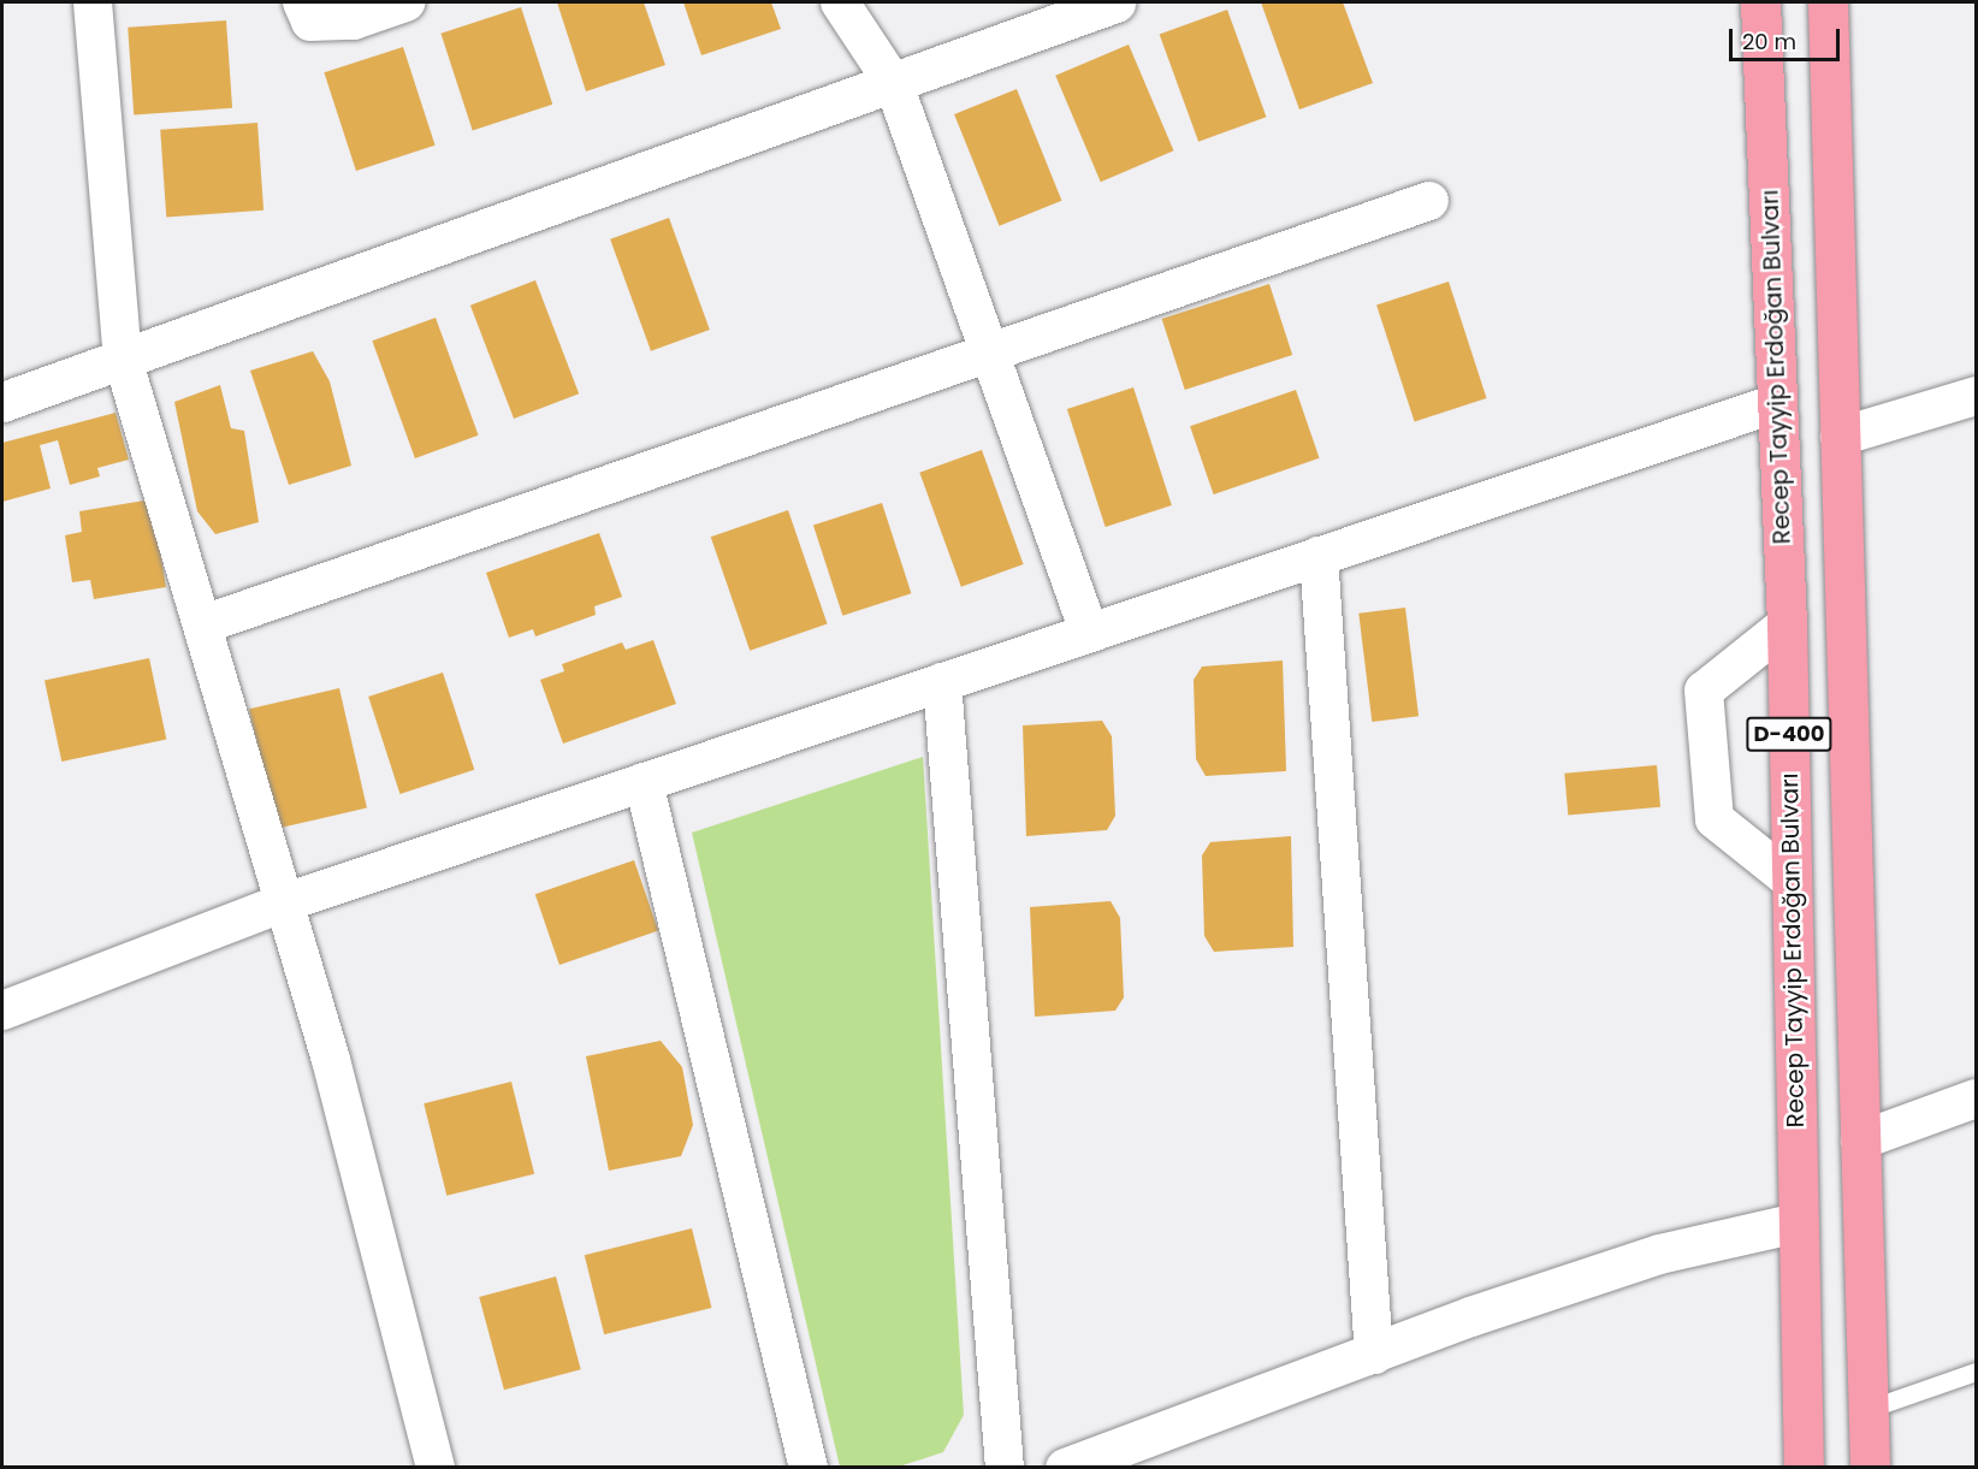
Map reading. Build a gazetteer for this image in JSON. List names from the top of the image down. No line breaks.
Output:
{"streets":{"highway":["Recep Tayyip Erdoğan Bulvarı","D-400"]},"scale_bar":"20 m"}
